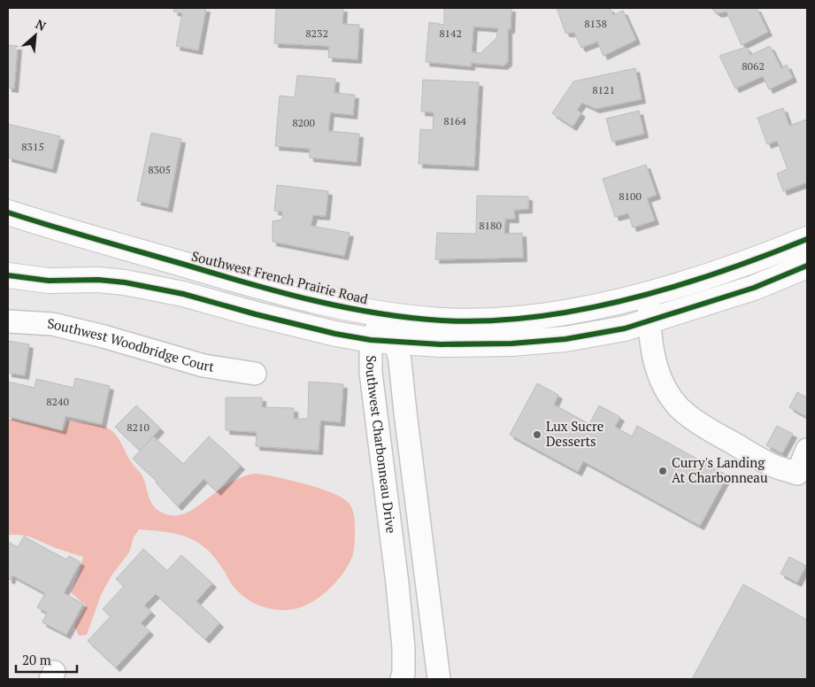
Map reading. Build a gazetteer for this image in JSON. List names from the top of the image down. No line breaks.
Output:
{"streets":{"street":["Southwest French Prairie Road","Southwest Woodbridge Court","Southwest Charbonneau Drive"]},"crossings":[["Southwest French Prairie Road","Southwest Charbonneau Drive"]],"places":["Lux Sucre Desserts","Curry's Landing At Charbonneau"],"house_numbers":["8138","8232","8142","8062","8121","8164","8200","8315","8305","8100","8180","8240","8210"],"scale_bar":"20 m","north":"top right"}
